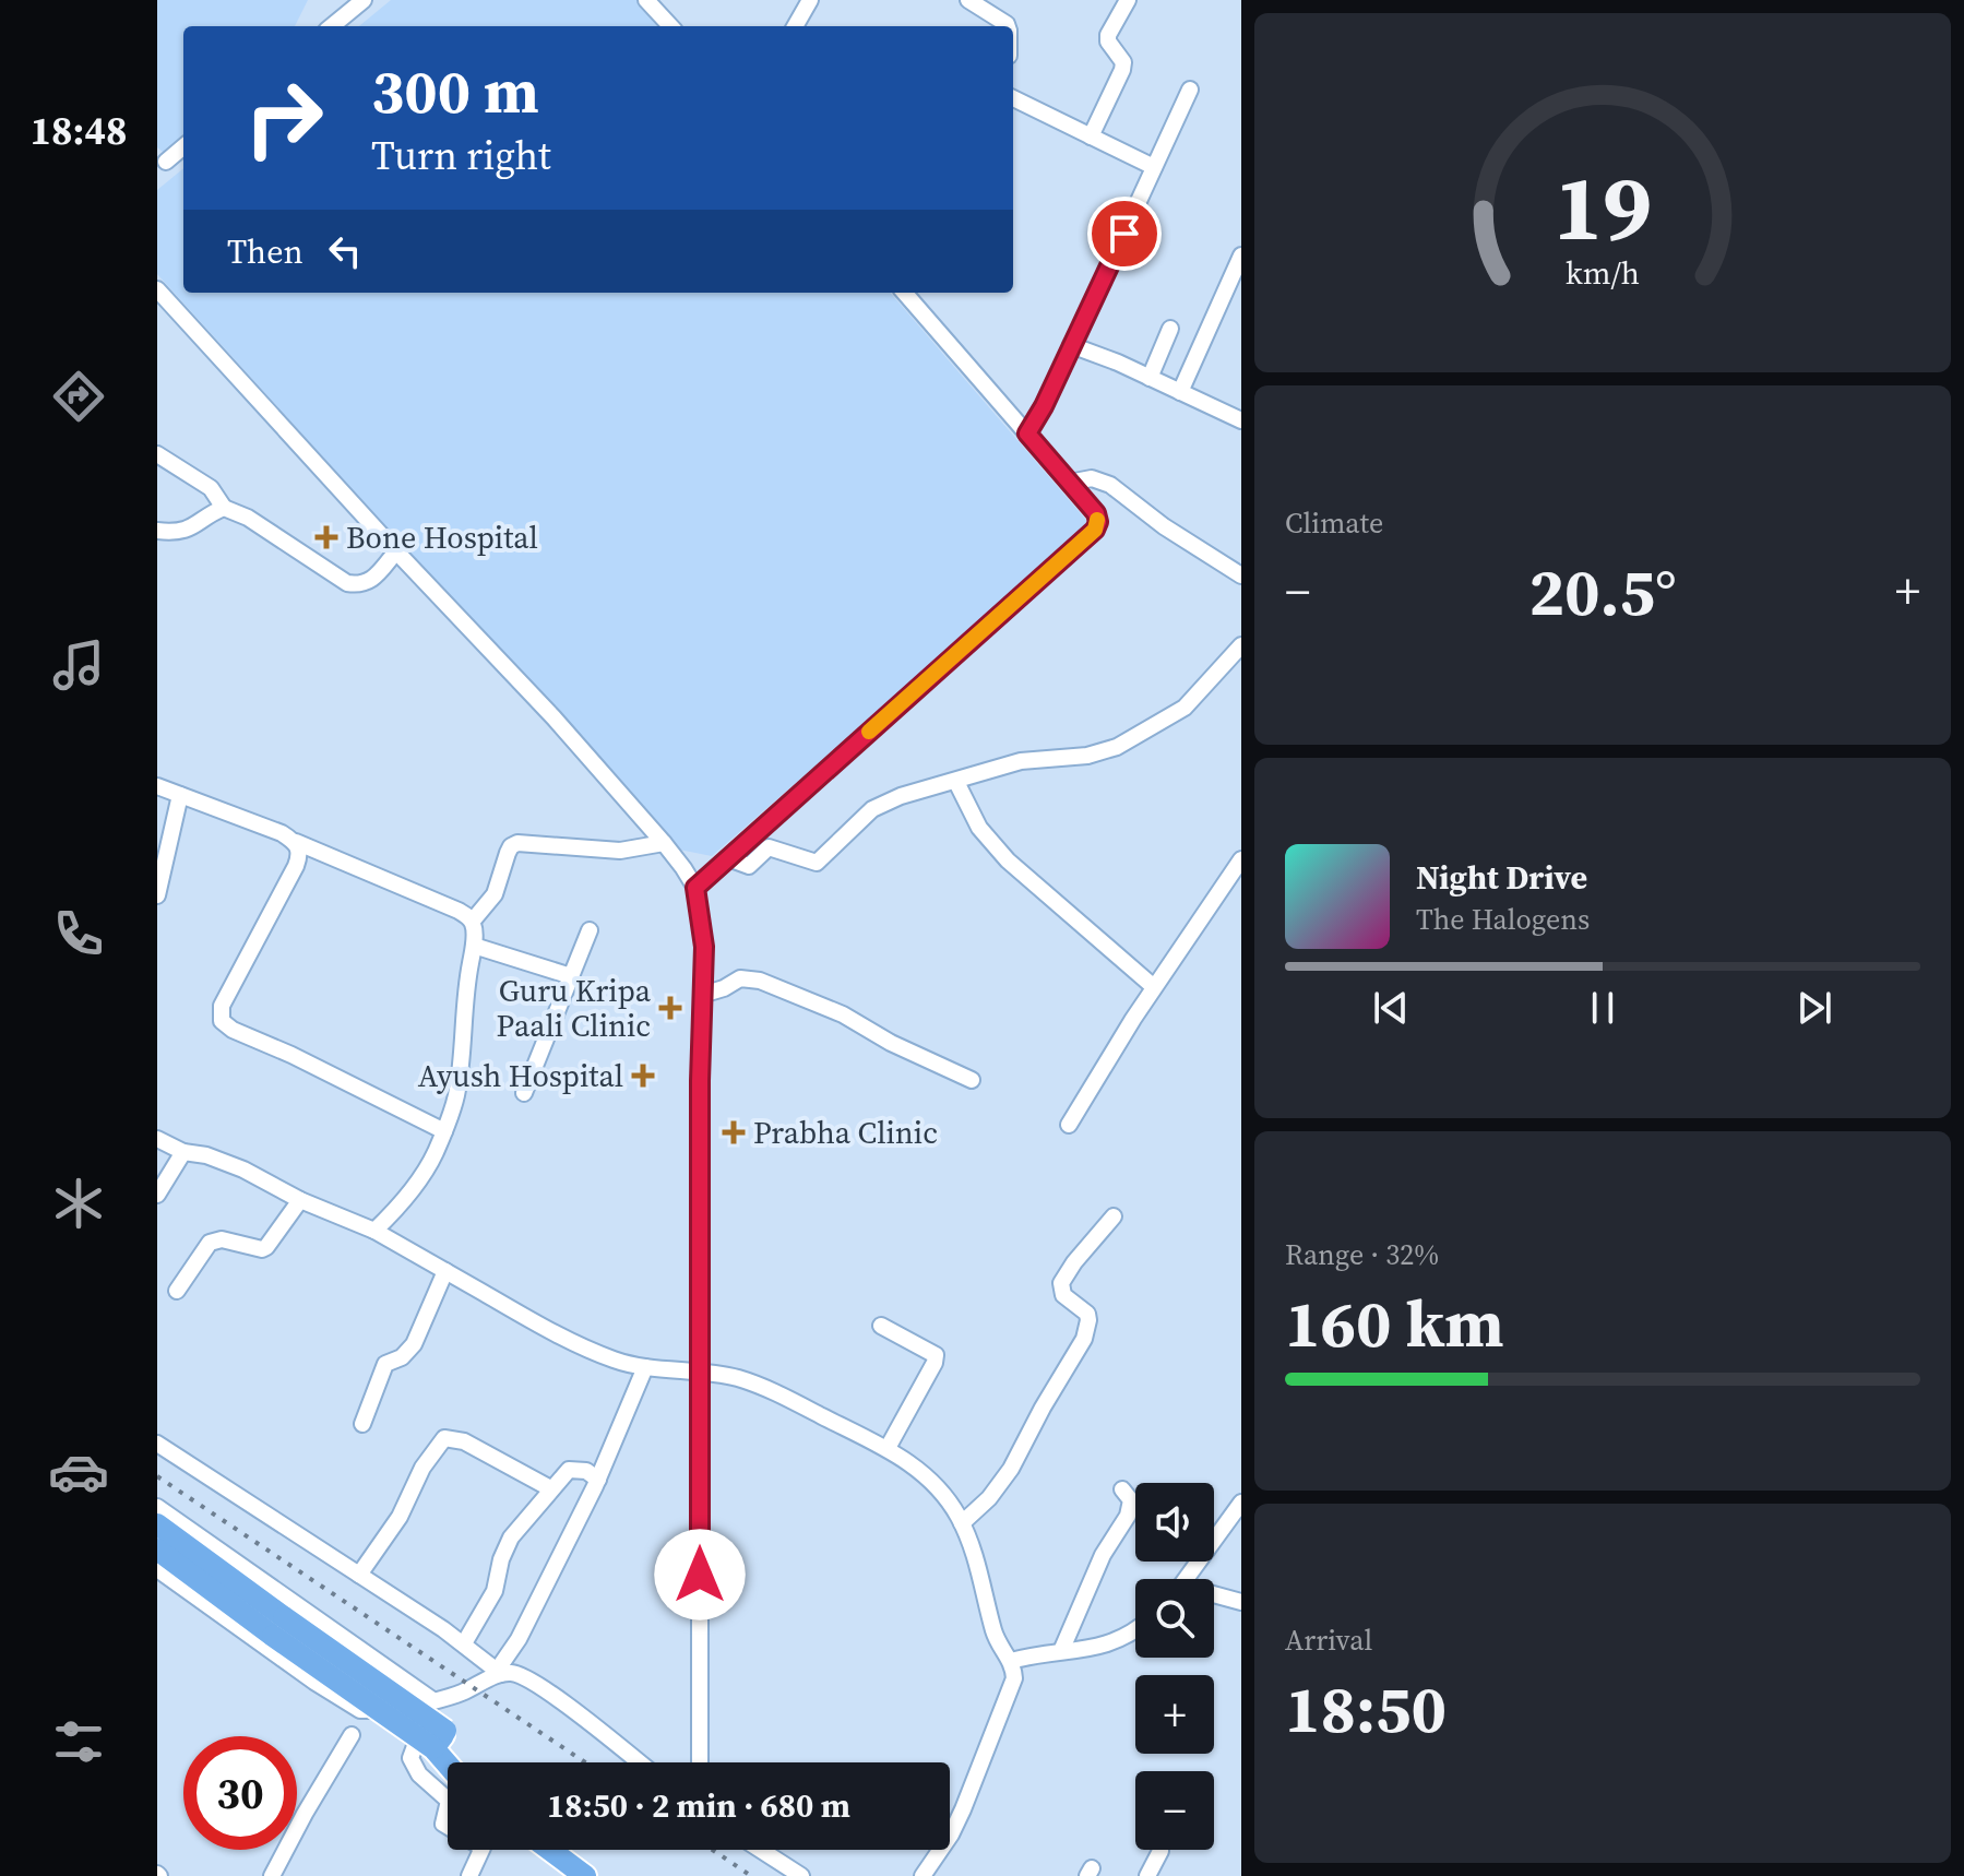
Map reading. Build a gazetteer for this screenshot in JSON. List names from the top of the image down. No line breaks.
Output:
{"places":{"health":["Bone Hospital","Guru Kripa Paali Clinic","Ayush Hospital","Prabha Clinic"]},"page":{"tabs":"18:48","turn":["300 m","Turn right"],"then":"Then","tile":["Climate",["Range · 32%","160 km"],["Arrival","18:50"]],"heat":["−","20.5°","+"],"song":["Night Drive","The Halogens"],"map_buttons":["+","−"],"limit":"30","trip":"18:50 · 2 min · 680 m","gauge":["19","km/h"]}}
